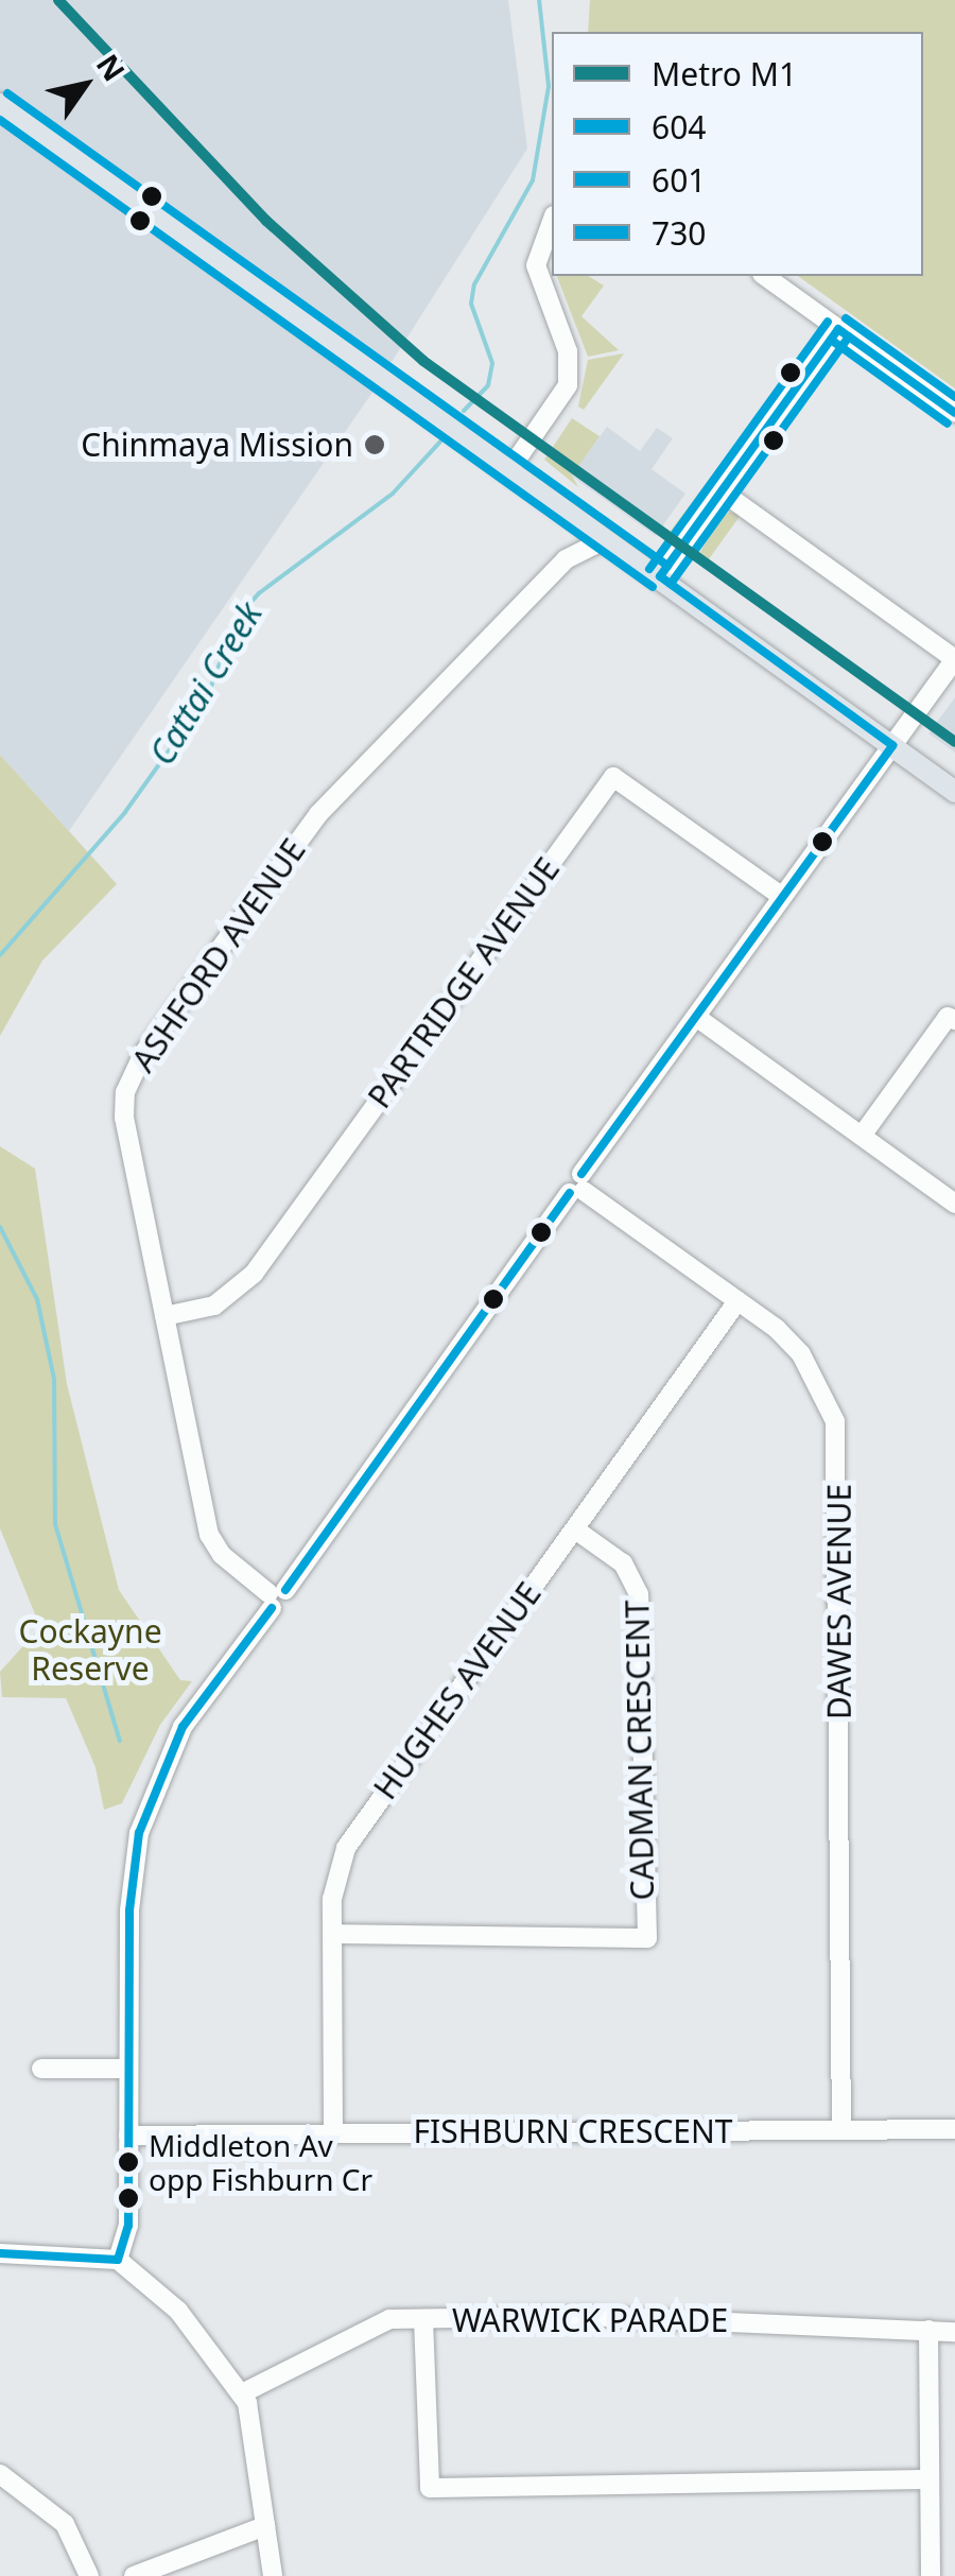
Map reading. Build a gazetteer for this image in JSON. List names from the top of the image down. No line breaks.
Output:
{"streets":{"street":["ASHFORD AVENUE","PARTRIDGE AVENUE","DAWES AVENUE","HUGHES AVENUE","CADMAN CRESCENT","FISHBURN CRESCENT","WARWICK PARADE"]},"crossings":[["ASHFORD AVENUE","PARTRIDGE AVENUE"],["DAWES AVENUE","HUGHES AVENUE"],["DAWES AVENUE","FISHBURN CRESCENT"],["HUGHES AVENUE","CADMAN CRESCENT"],["HUGHES AVENUE","FISHBURN CRESCENT"]],"water":["Cattai Creek"],"parks":["Cockayne Reserve"],"places":["Chinmaya Mission","Middleton Av opp Fishburn Cr"],"lines":["metro line M1","transit line 730","transit line 601","transit line 604"],"legend":["Metro M1","604","601","730"],"north":"top right"}
